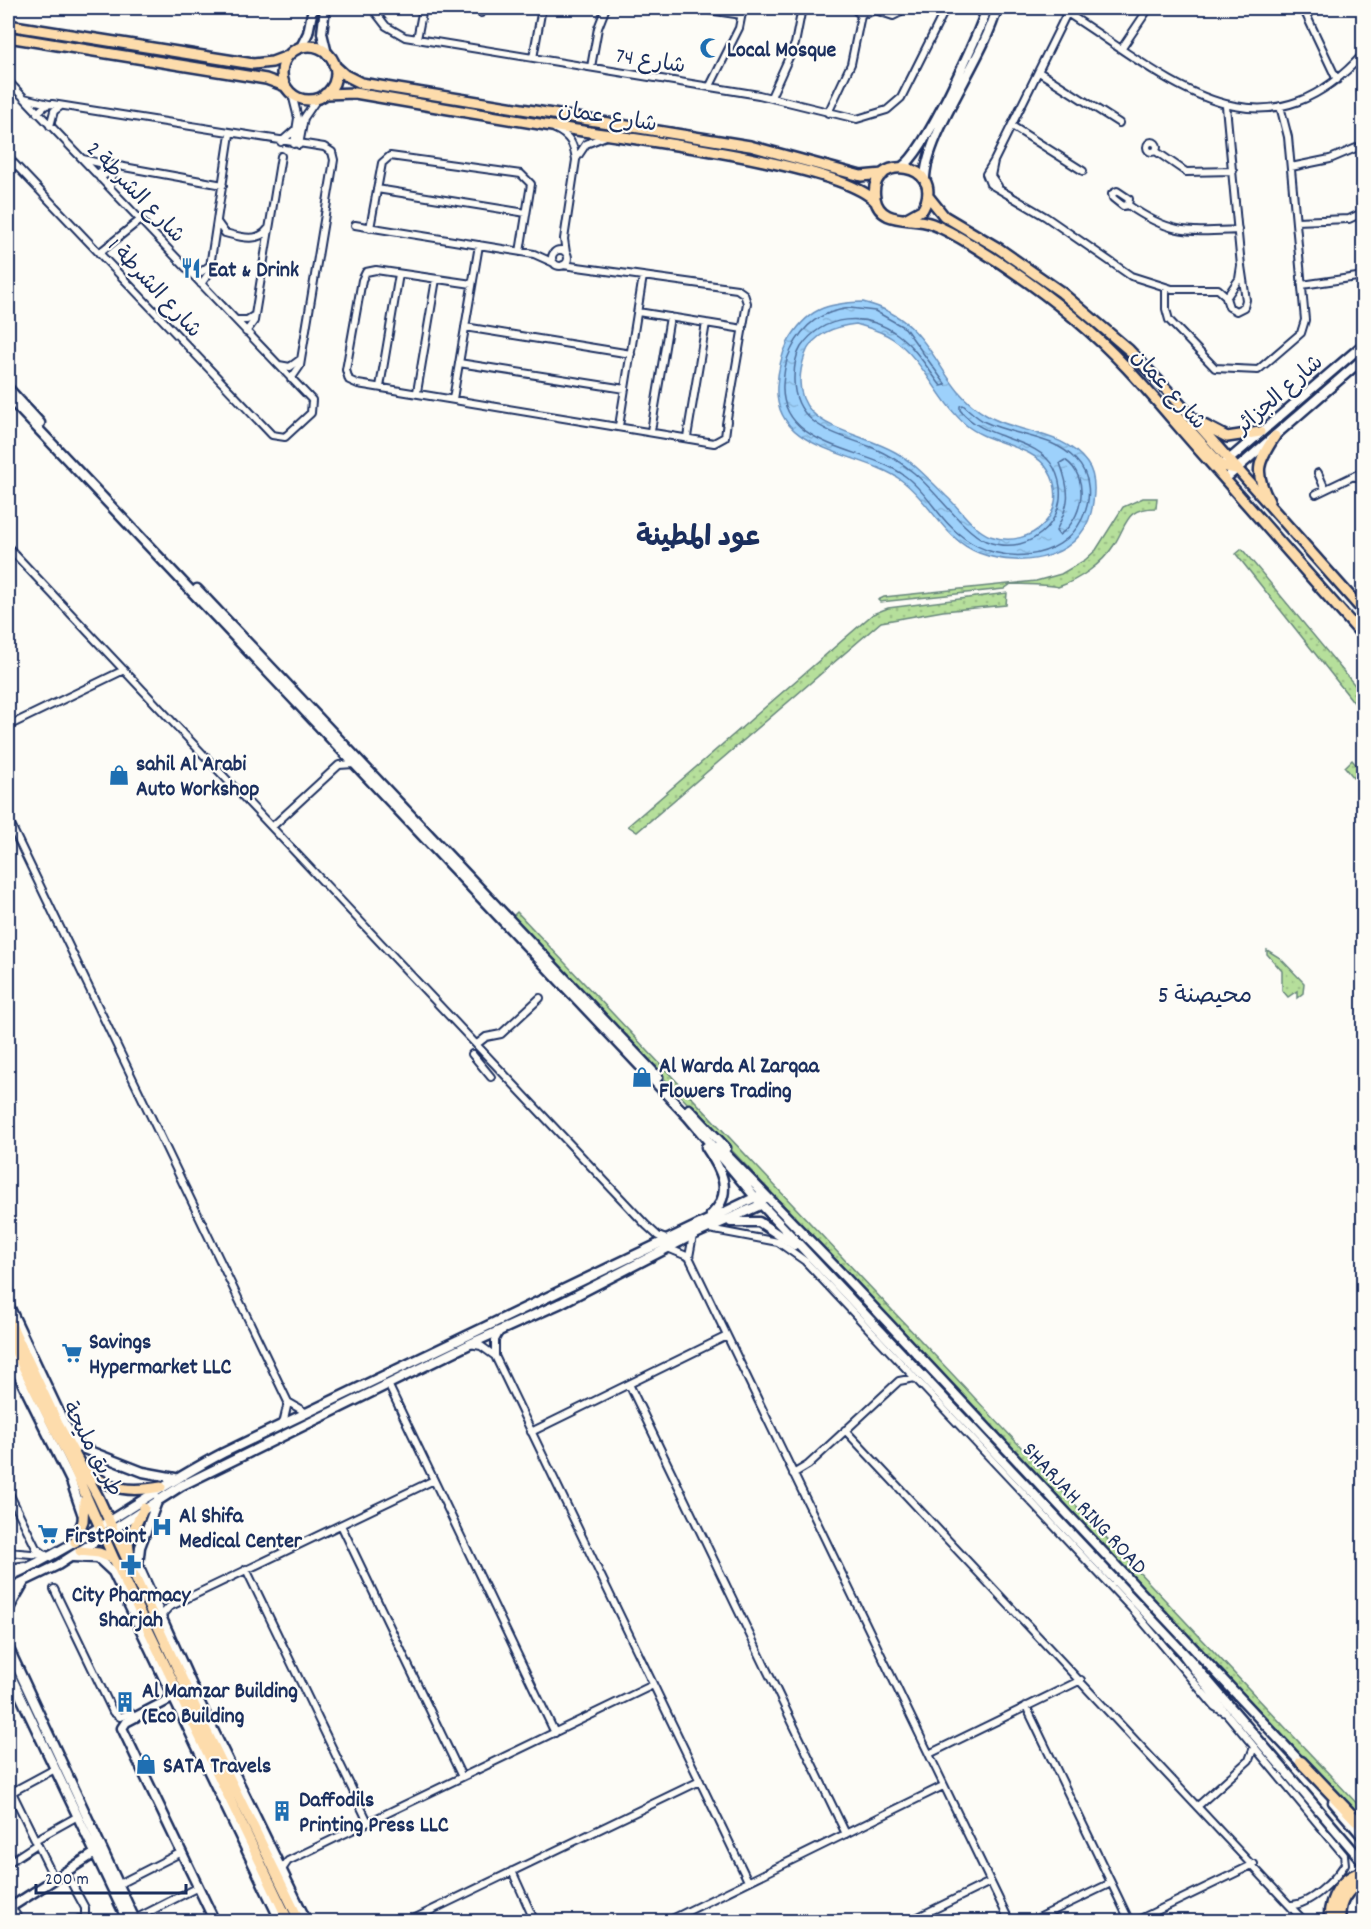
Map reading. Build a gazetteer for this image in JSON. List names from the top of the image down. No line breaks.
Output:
{"streets":{"main road":["شارع عمان","طريق مليحة"],"street":["شارع 74","شارع الشرطة 2","شارع الشرطة 1","شارع الجزائر","SHARJAH RING ROAD"]},"crossings":[["شارع عمان","شارع الجزائر"],["شارع الشرطة 2","شارع الشرطة 1"]],"districts":["عود المطينة","محيصنة 5"],"places":{"mosque":["Local Mosque"],"restaurant":["Eat & Drink"],"shop":["sahil Al Arabi Auto Workshop","Al Warda Al Zarqaa Flowers Trading","SATA Travels"],"supermarket":["Savings Hypermarket LLC","FirstPoint"],"hospital":["Al Shifa Medical Center"],"pharmacy":["City Pharmacy Sharjah"],"building":["Al Mamzar Building (Eco Building","Daffodils Printing Press LLC"]},"scale_bar":"200 m"}
